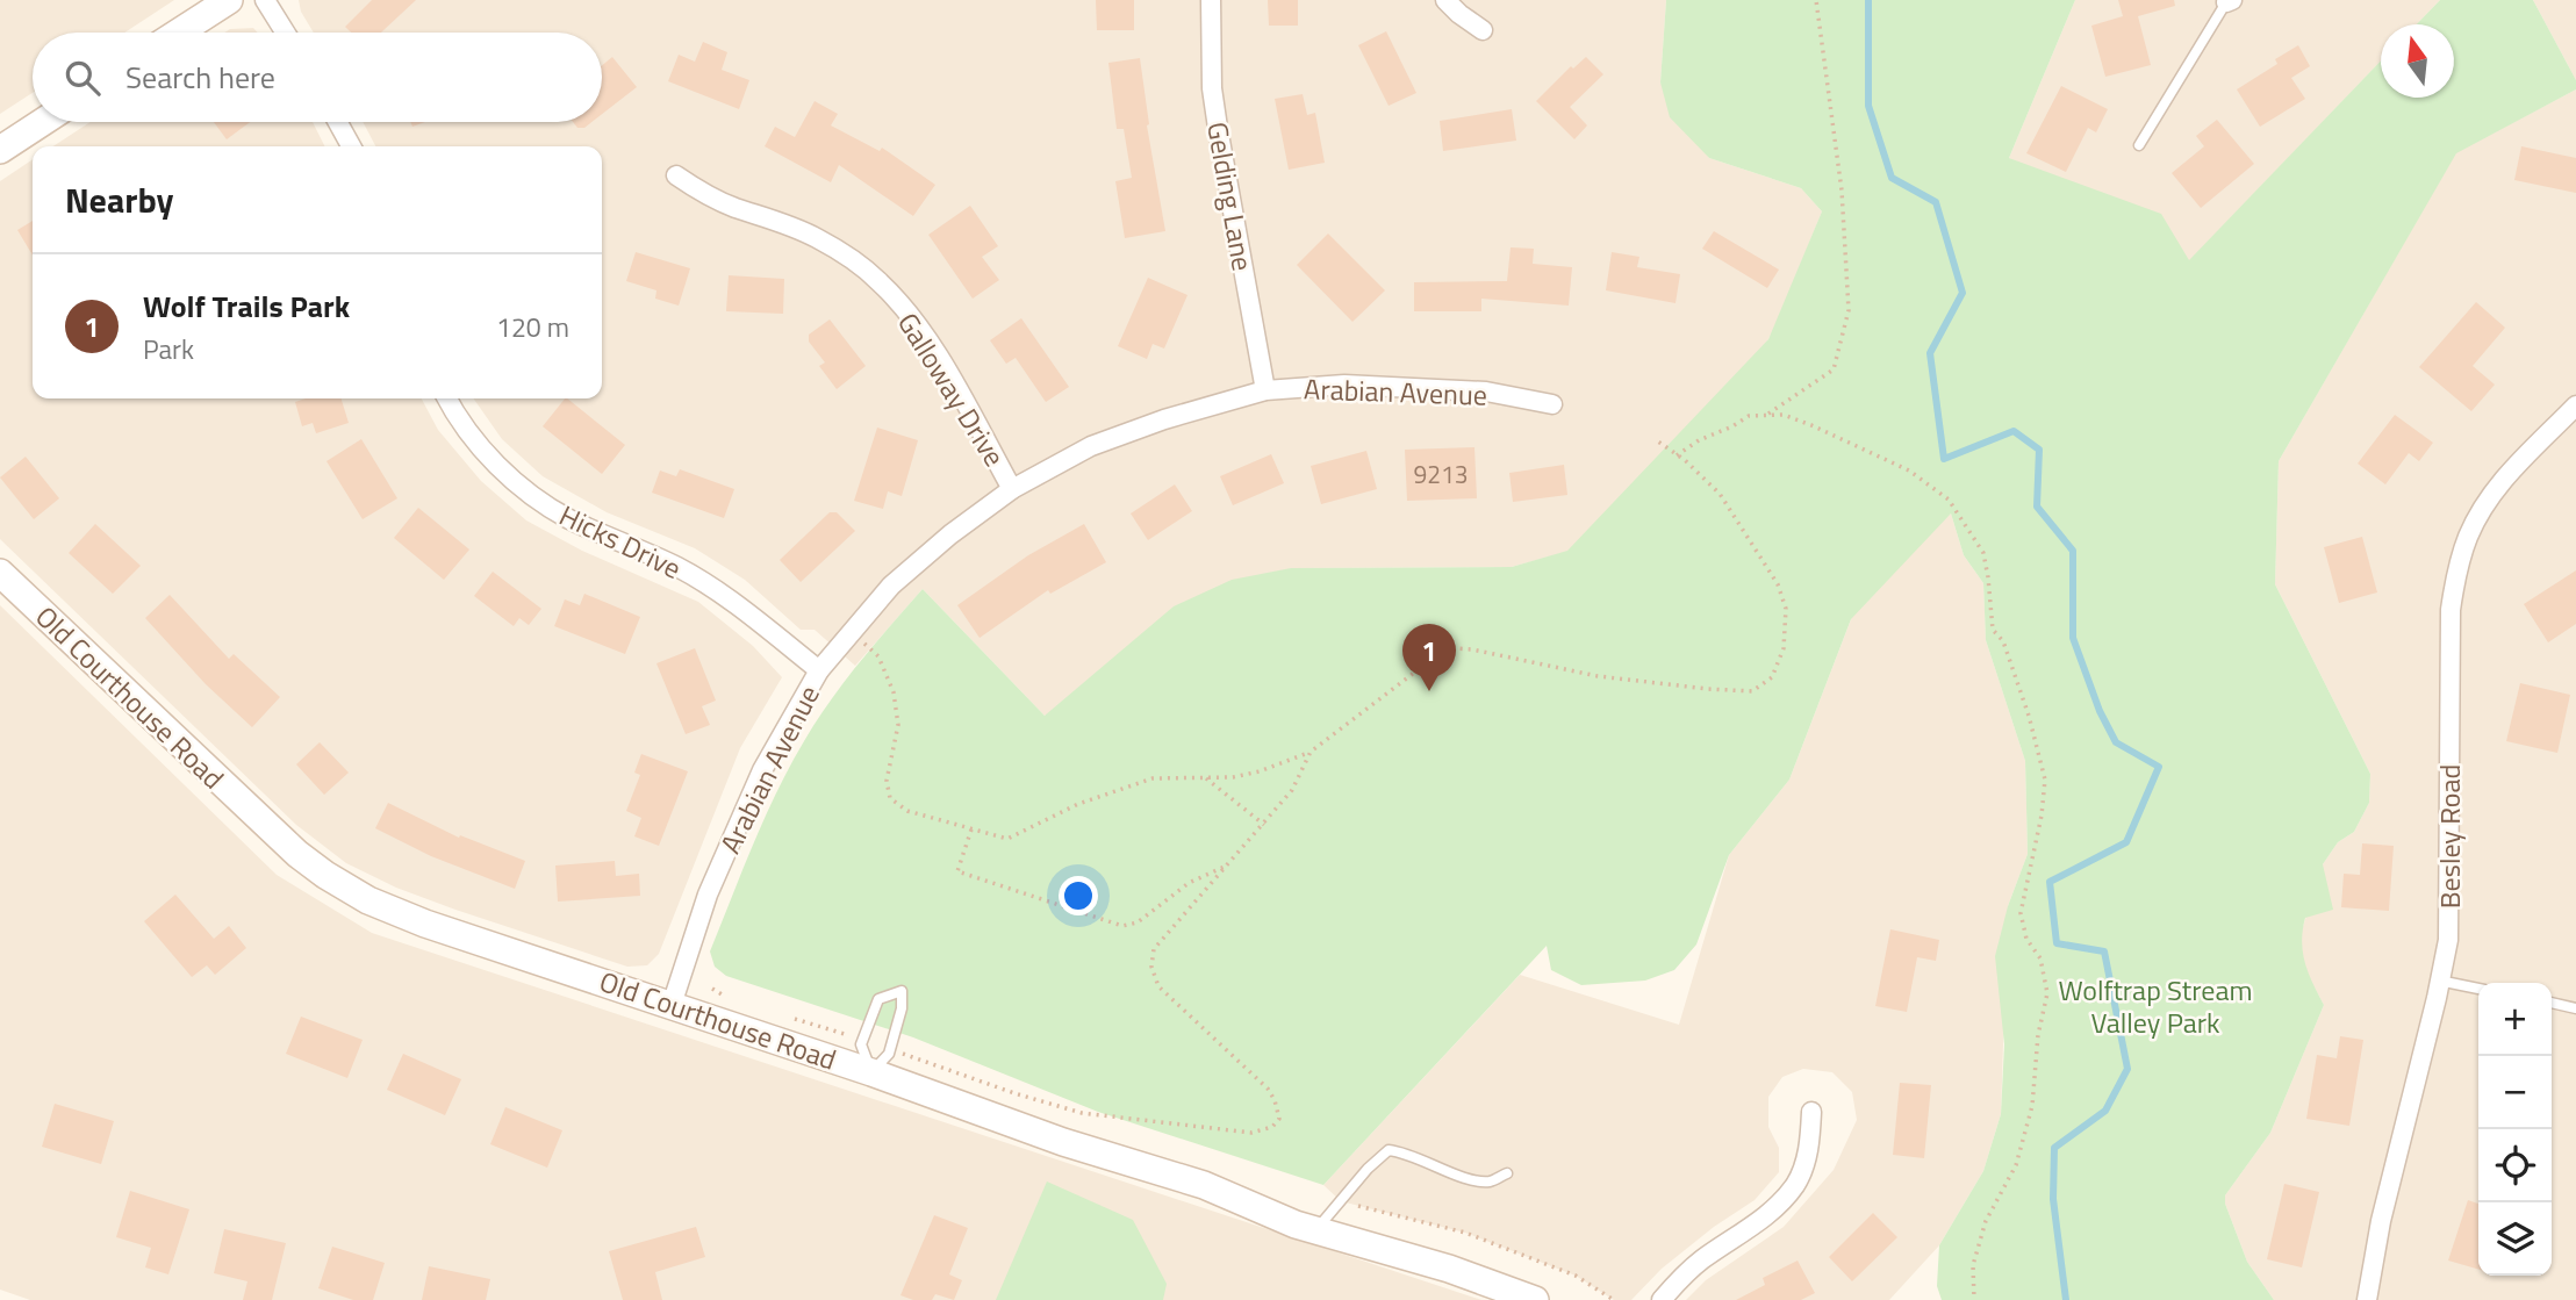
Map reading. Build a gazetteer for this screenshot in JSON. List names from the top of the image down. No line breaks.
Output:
{"streets":{"street":["Gelding Lane","Galloway Drive","Arabian Avenue","Hicks Drive","Old Courthouse Road","Besley Road"]},"crossings":[["Gelding Lane","Arabian Avenue"],["Galloway Drive","Arabian Avenue"],["Arabian Avenue","Hicks Drive"],["Arabian Avenue","Old Courthouse Road"]],"parks":["Wolftrap Stream Valley Park"],"house_numbers":["9213"],"north":"top","page":{"search":"Search here","heading":"Nearby","list":[{"mark":"1","name":"Wolf Trails Park","note":"Park","value":"120 m"}],"pins":"1","map_buttons":["+","−"]}}
